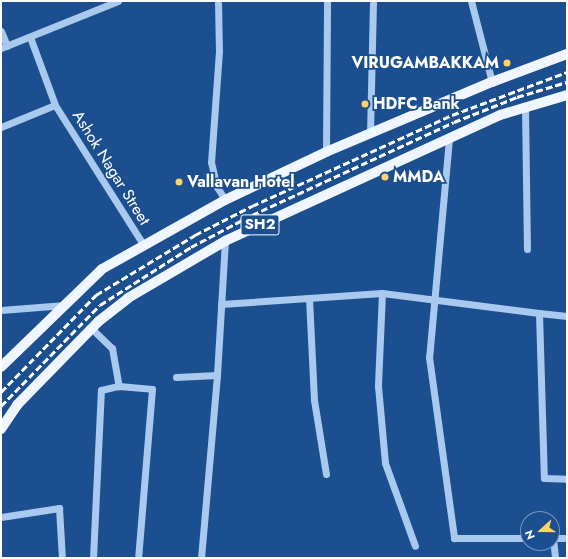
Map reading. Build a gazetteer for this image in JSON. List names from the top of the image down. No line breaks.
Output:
{"streets":{"main road":["SH2"],"street":["Ashok Nagar Street"]},"crossings":[["Ashok Nagar Street","SH2"]],"places":["VIRUGAMBAKKAM","HDFC Bank","MMDA","Vallavan Hotel"],"north":"left"}
